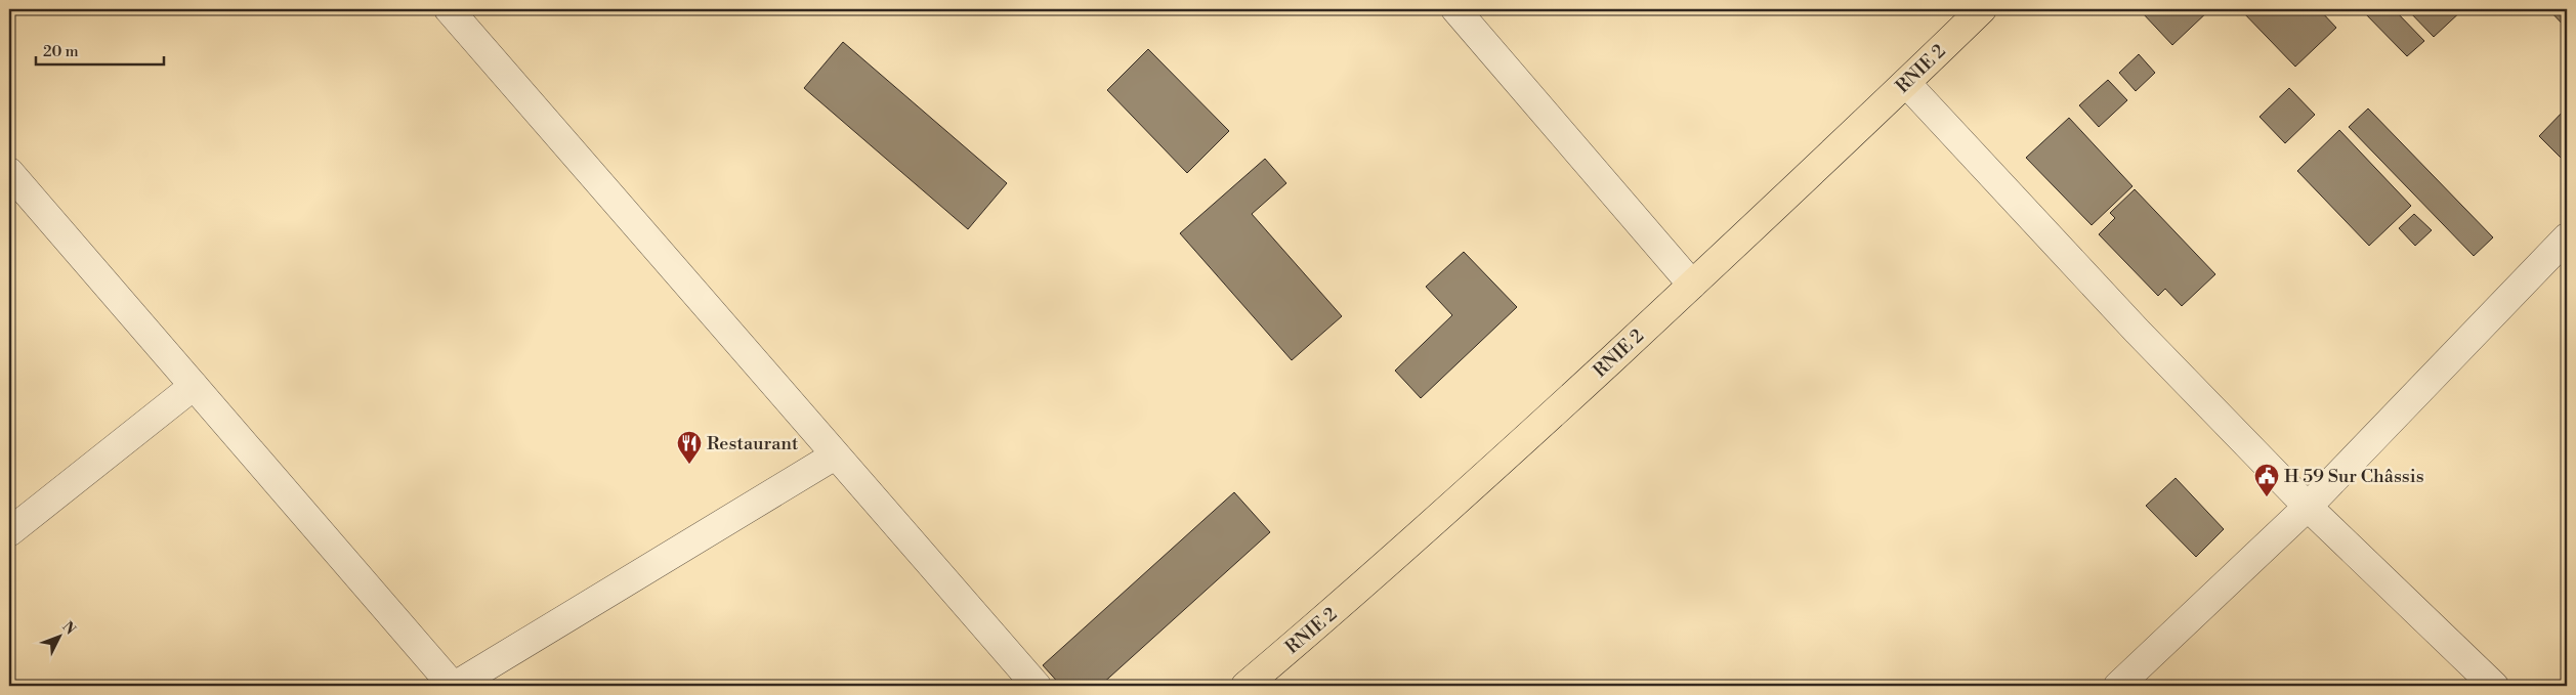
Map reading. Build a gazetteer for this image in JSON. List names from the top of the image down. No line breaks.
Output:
{"streets":{"main road":["RNIE 2"]},"places":{"restaurant":["Restaurant"],"public building":["H 59 Sur Châssis"]},"scale_bar":"20 m","north":"top right"}
